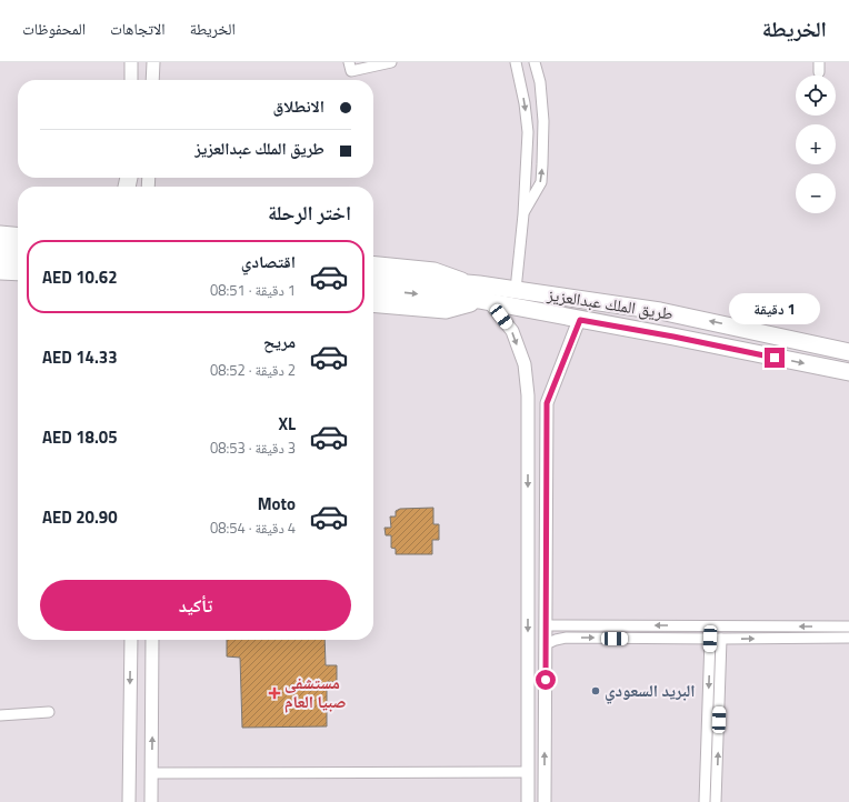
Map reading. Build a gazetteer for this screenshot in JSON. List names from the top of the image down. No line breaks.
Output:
{"streets":{"highway":["طريق الملك عبدالعزيز"]},"places":{"other":["البريد السعودي"],"health":["مستشفى صبيا العام"]},"page":{"header":"الخريطة","nav":["الخريطة","الاتجاهات","المحفوظات"],"map_buttons":["+","−"],"banner":["الانطلاق","طريق الملك عبدالعزيز"],"heading":"اختر الرحلة","list":[{"name":"اقتصادي","note":"1 دقيقة · 08:51","value":"AED 10.62"},{"name":"مريح","note":"2 دقيقة · 08:52","value":"AED 14.33"},{"name":"XL","note":"3 دقيقة · 08:53","value":"AED 18.05"},{"name":"Moto","note":"4 دقيقة · 08:54","value":"AED 20.90"}],"bubble":"1 دقيقة","buttons":"تأكيد"}}
